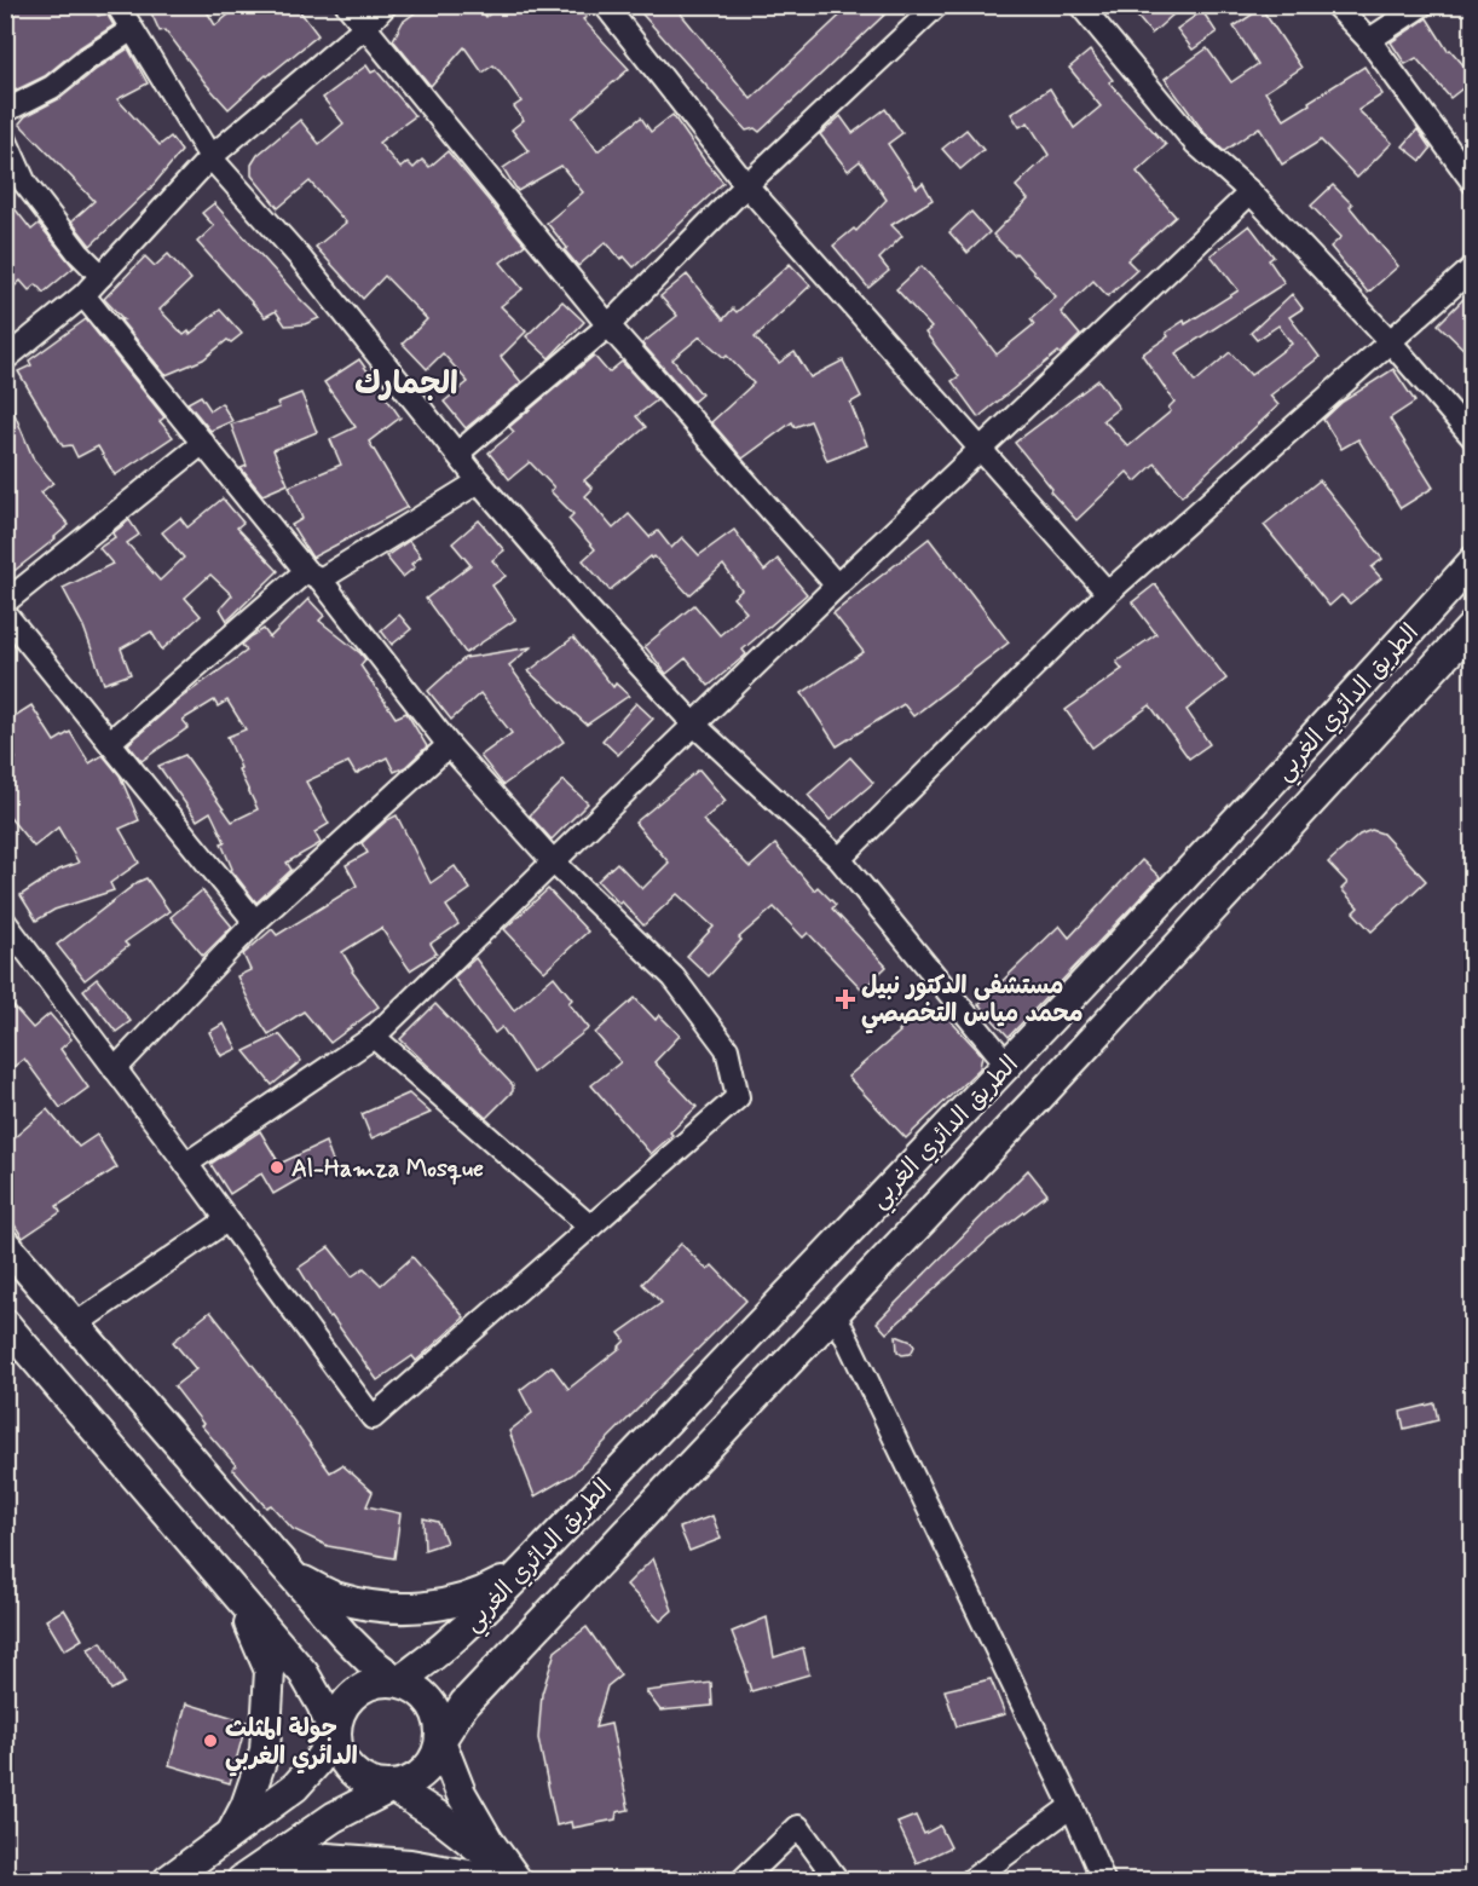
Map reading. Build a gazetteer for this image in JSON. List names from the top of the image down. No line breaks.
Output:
{"streets":{"main road":["الطريق الدائري الغربي"]},"districts":["الجمارك"],"places":{"health":["مستشفى الدكتور نبيل محمد مياس التخصصي"],"other":["Al-Hamza Mosque","جولة المثلث الدائري الغربي"]}}
